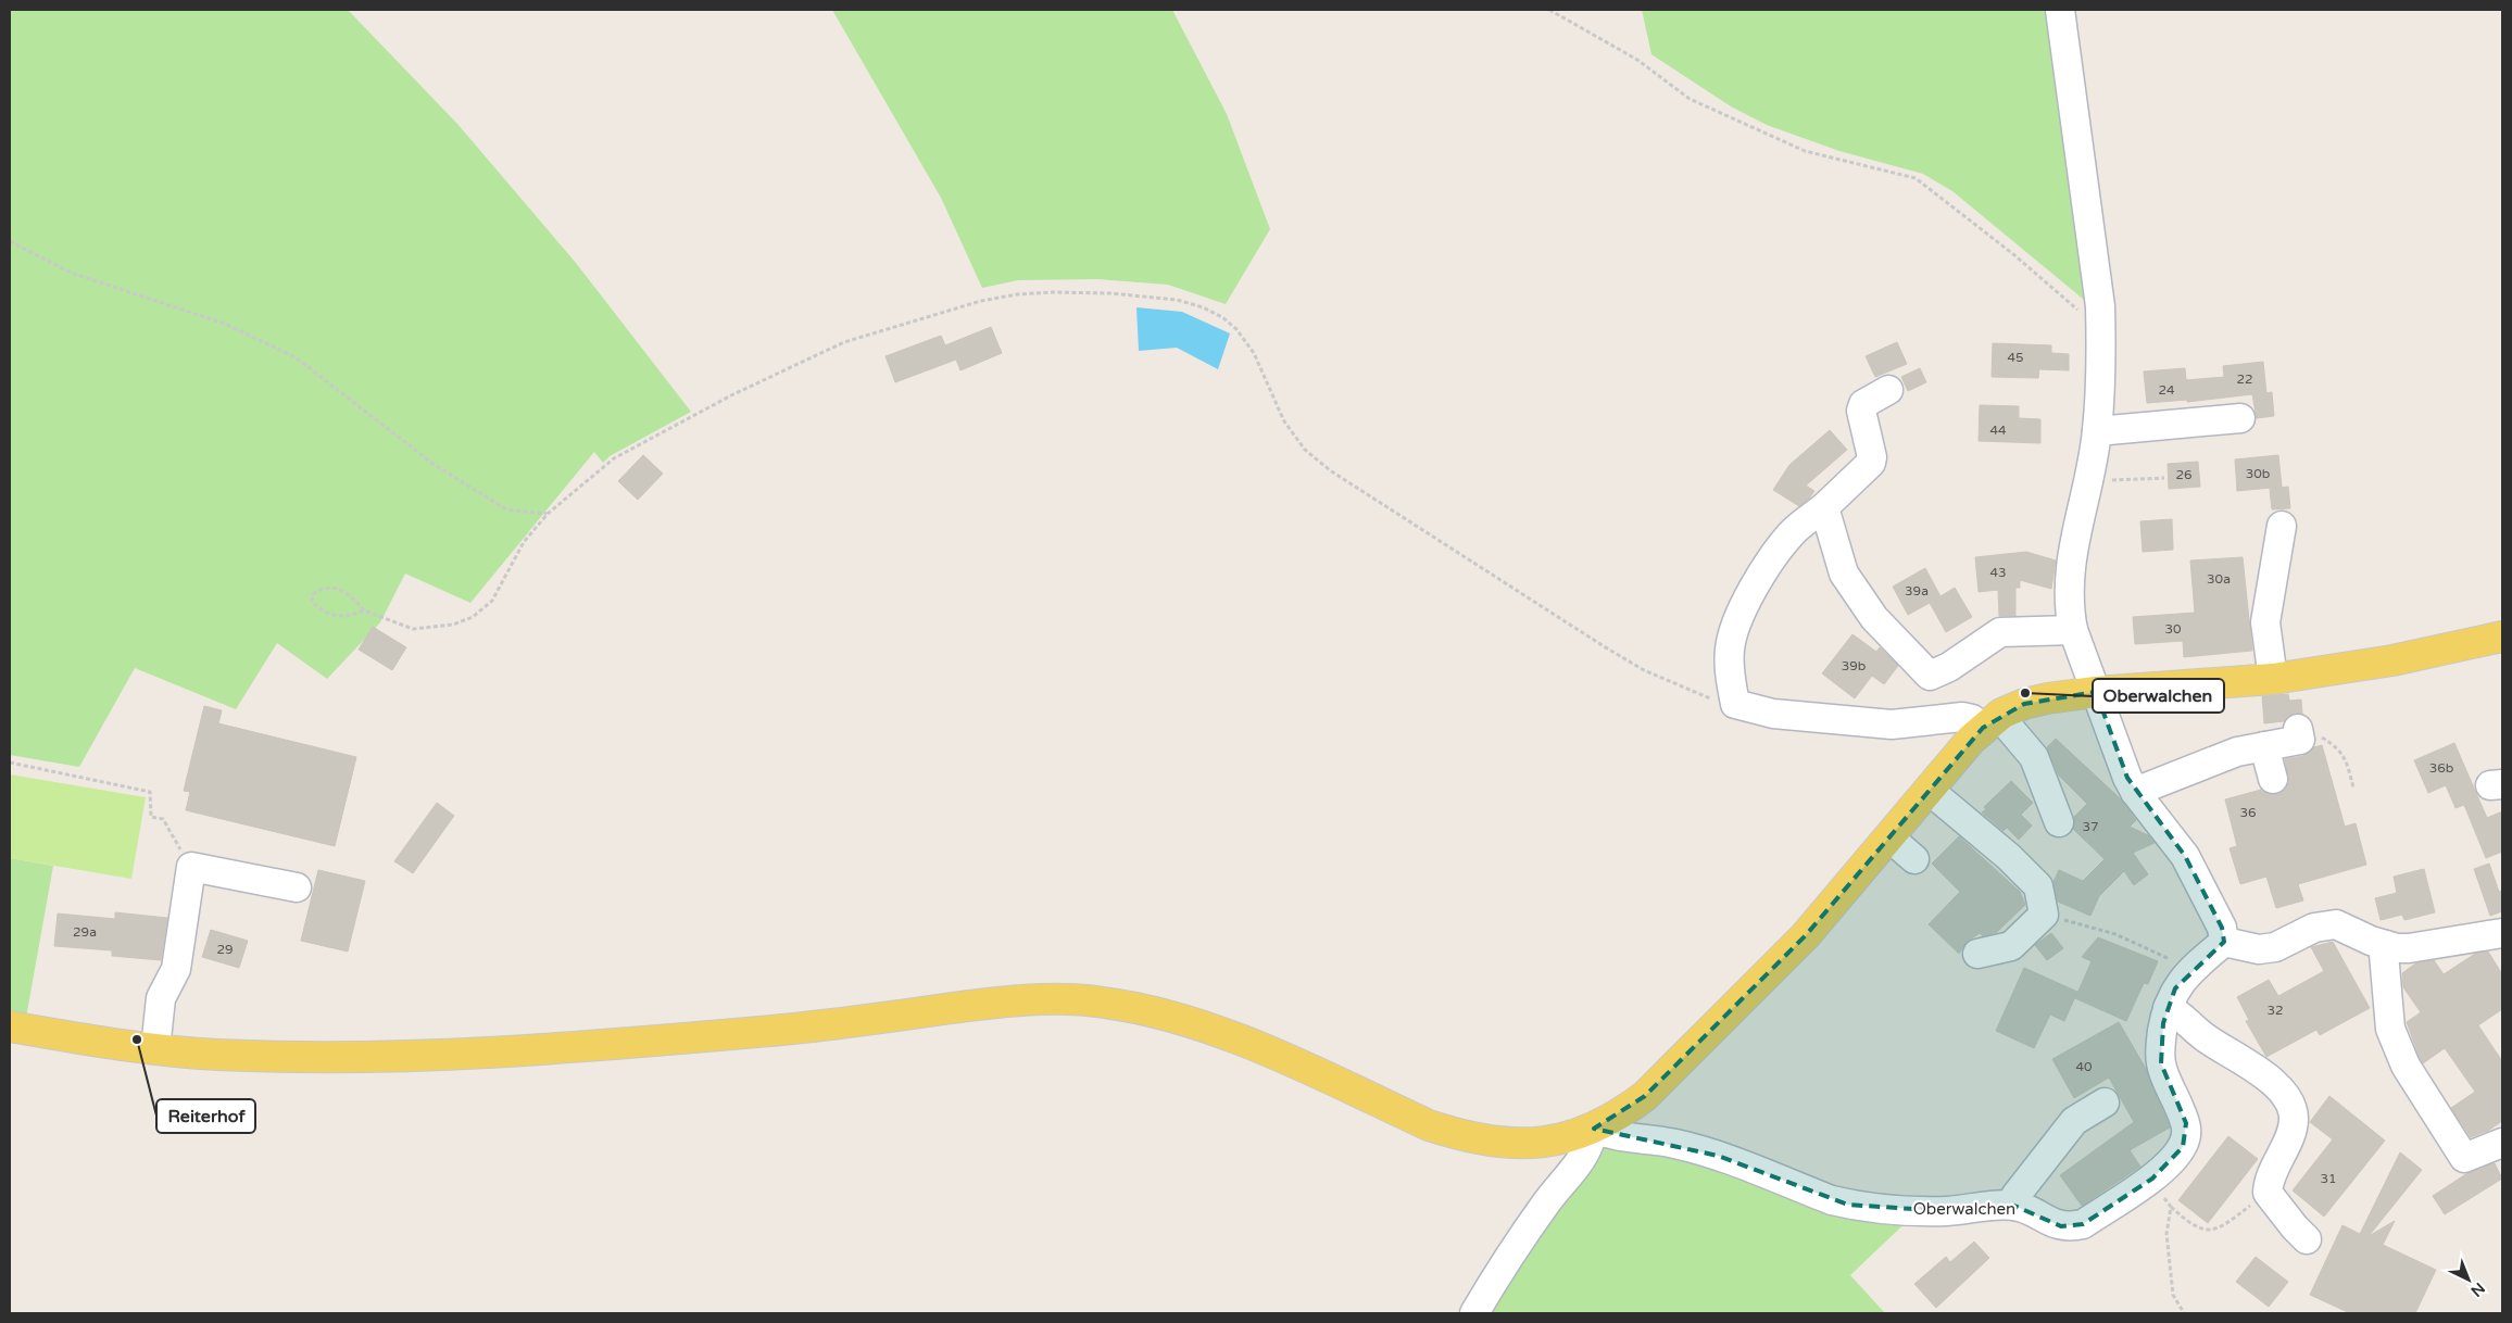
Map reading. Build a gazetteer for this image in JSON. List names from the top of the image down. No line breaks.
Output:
{"streets":{"street":["Oberwalchen"]},"places":["Oberwalchen","Reiterhof"],"house_numbers":["45","22","24","44","30b","26","43","30a","39a","30","39b","36b","36","37","29a","29","32","40","31"],"north":"bottom right"}
